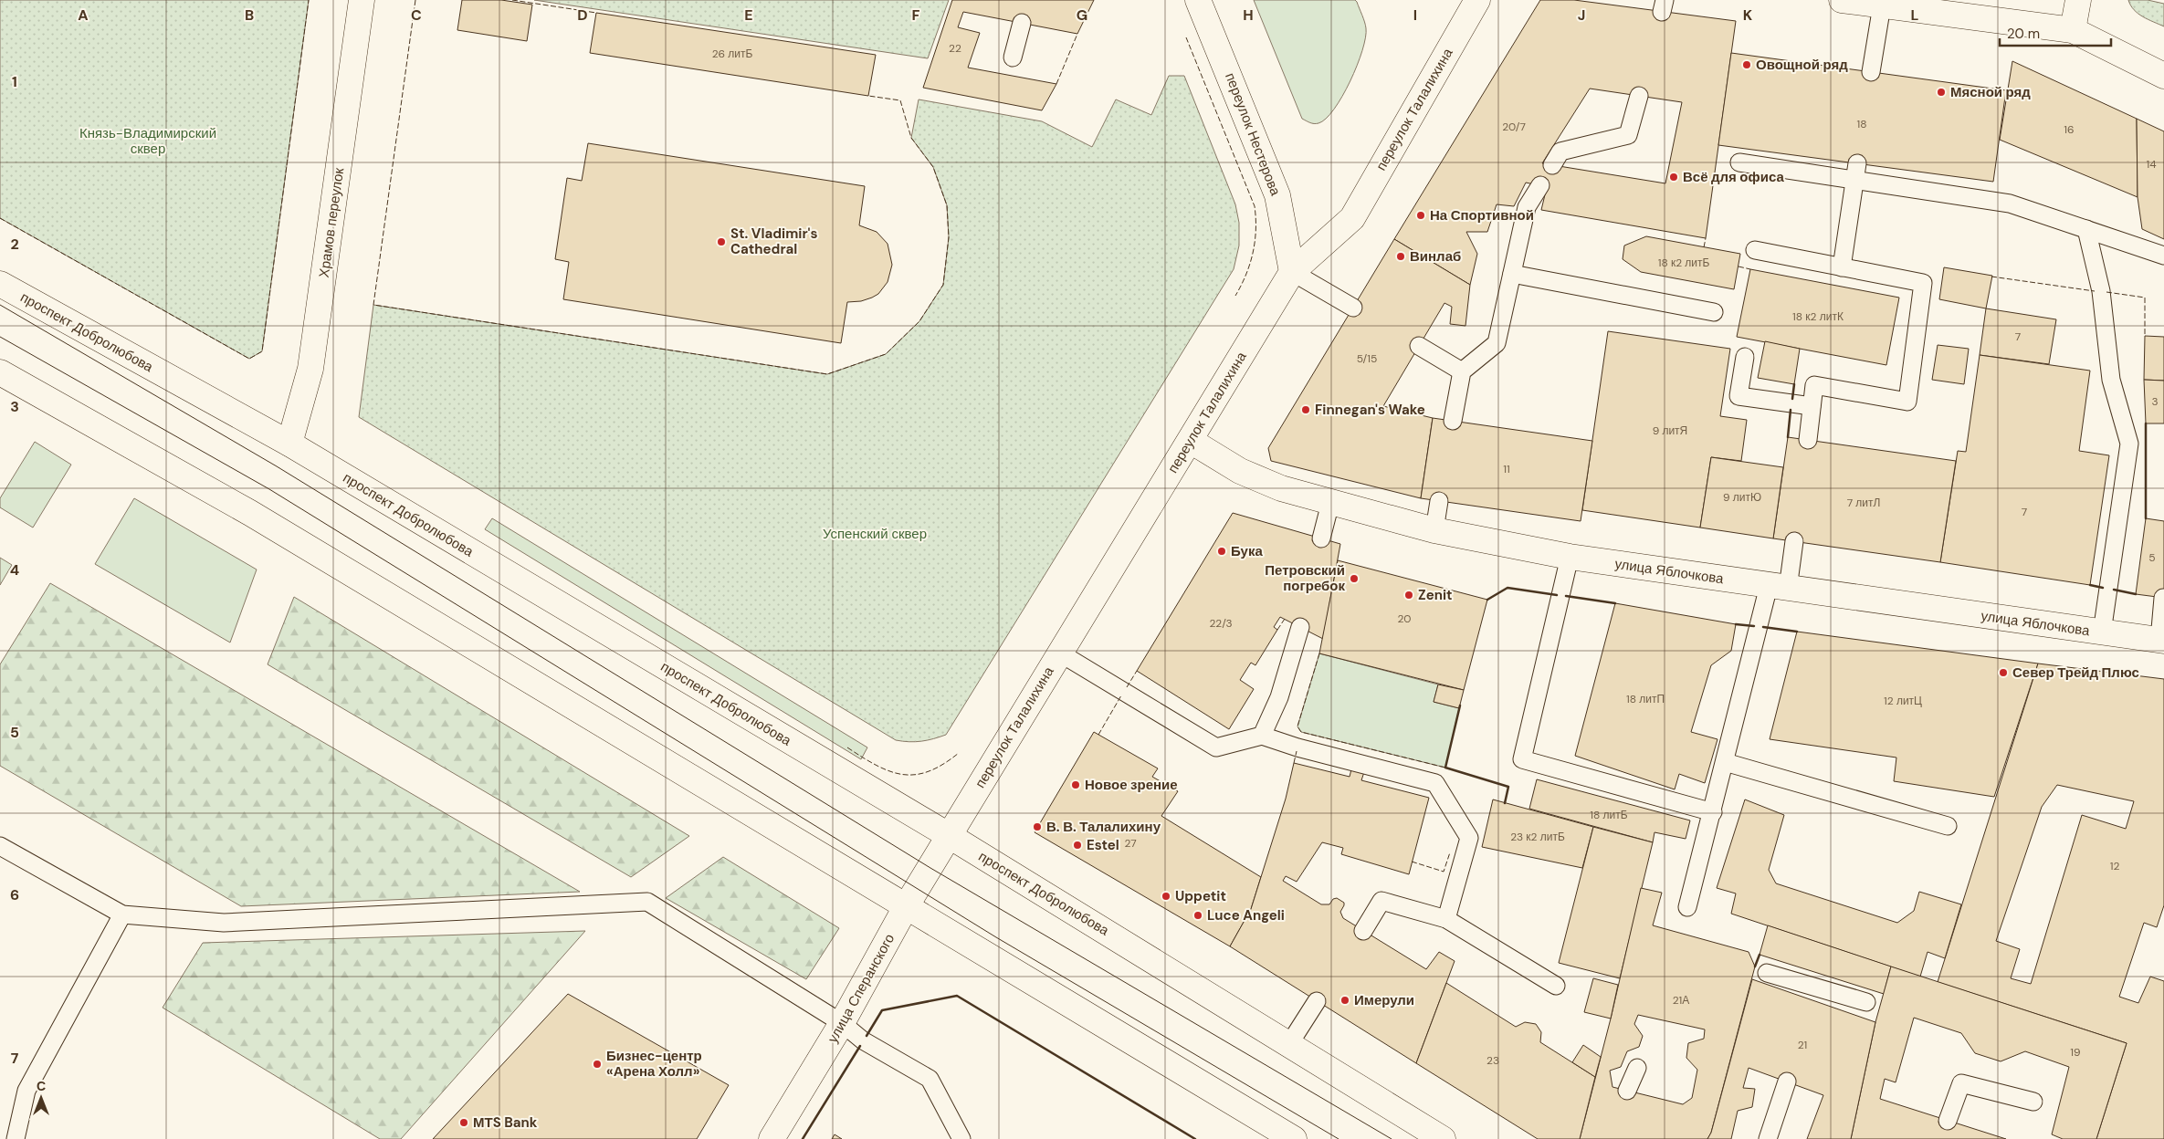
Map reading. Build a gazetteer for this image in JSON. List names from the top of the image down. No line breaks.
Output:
{"streets":{"main road":["переулок Талалихина","переулок Нестерова","Храмов переулок","проспект Добролюбова","улица Яблочкова","улица Сперанского"]},"crossings":[["переулок Талалихина","переулок Нестерова"],["переулок Талалихина","проспект Добролюбова"],["переулок Талалихина","улица Яблочкова"],["переулок Талалихина","улица Сперанского"],["Храмов переулок","проспект Добролюбова"],["проспект Добролюбова","улица Сперанского"]],"parks":["Князь-Владимирский сквер","Успенский сквер"],"places":["Овощной ряд","Мясной ряд","Всё для офиса","На Спортивной","St. Vladimir's Cathedral","Винлаб","Finnegan's Wake","Бука","Петровский погребок","Zenit","Север Трейд Плюс","Новое зрение","В. В. Талалихину","Estel","Uppetit","Luce Angeli","Имерули","Бизнес-центр «Арена Холл»","МТS Bank"],"house_numbers":["22","26 литБ","18","20/7","16","14","18 к2 литБ","18 к2 литК","7","5/15","3","9 литЯ","11","9 литЮ","7 литЛ","7","5","20","22/3","18 литП","12 литЦ","18 литБ","23 к2 литБ","27","12","21А","21","19","23"],"scale_bar":"20 m","north":"top","grid":{"columns":["A","B","C","D","E","F","G","H","I","J","K","L"],"rows":["1","2","3","4","5","6","7"]}}
